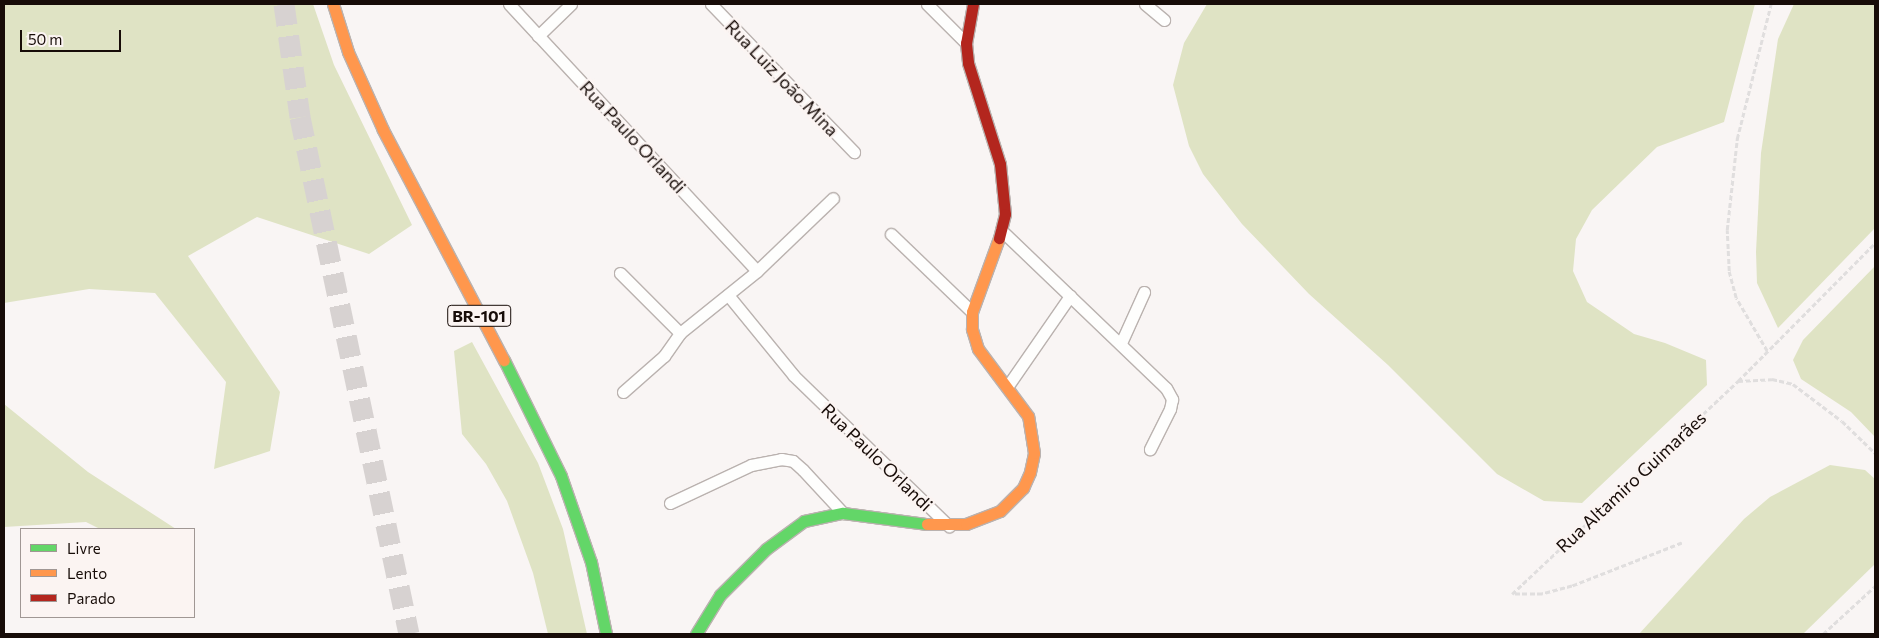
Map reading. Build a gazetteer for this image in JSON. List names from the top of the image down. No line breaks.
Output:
{"streets":{"main road":["BR-101"],"street":["Rua Luiz João Mina","Rua Paulo Orlandi"],"path":["Rua Altamiro Guimarães"]},"legend":["Livre","Lento","Parado"],"scale_bar":"50 m"}
